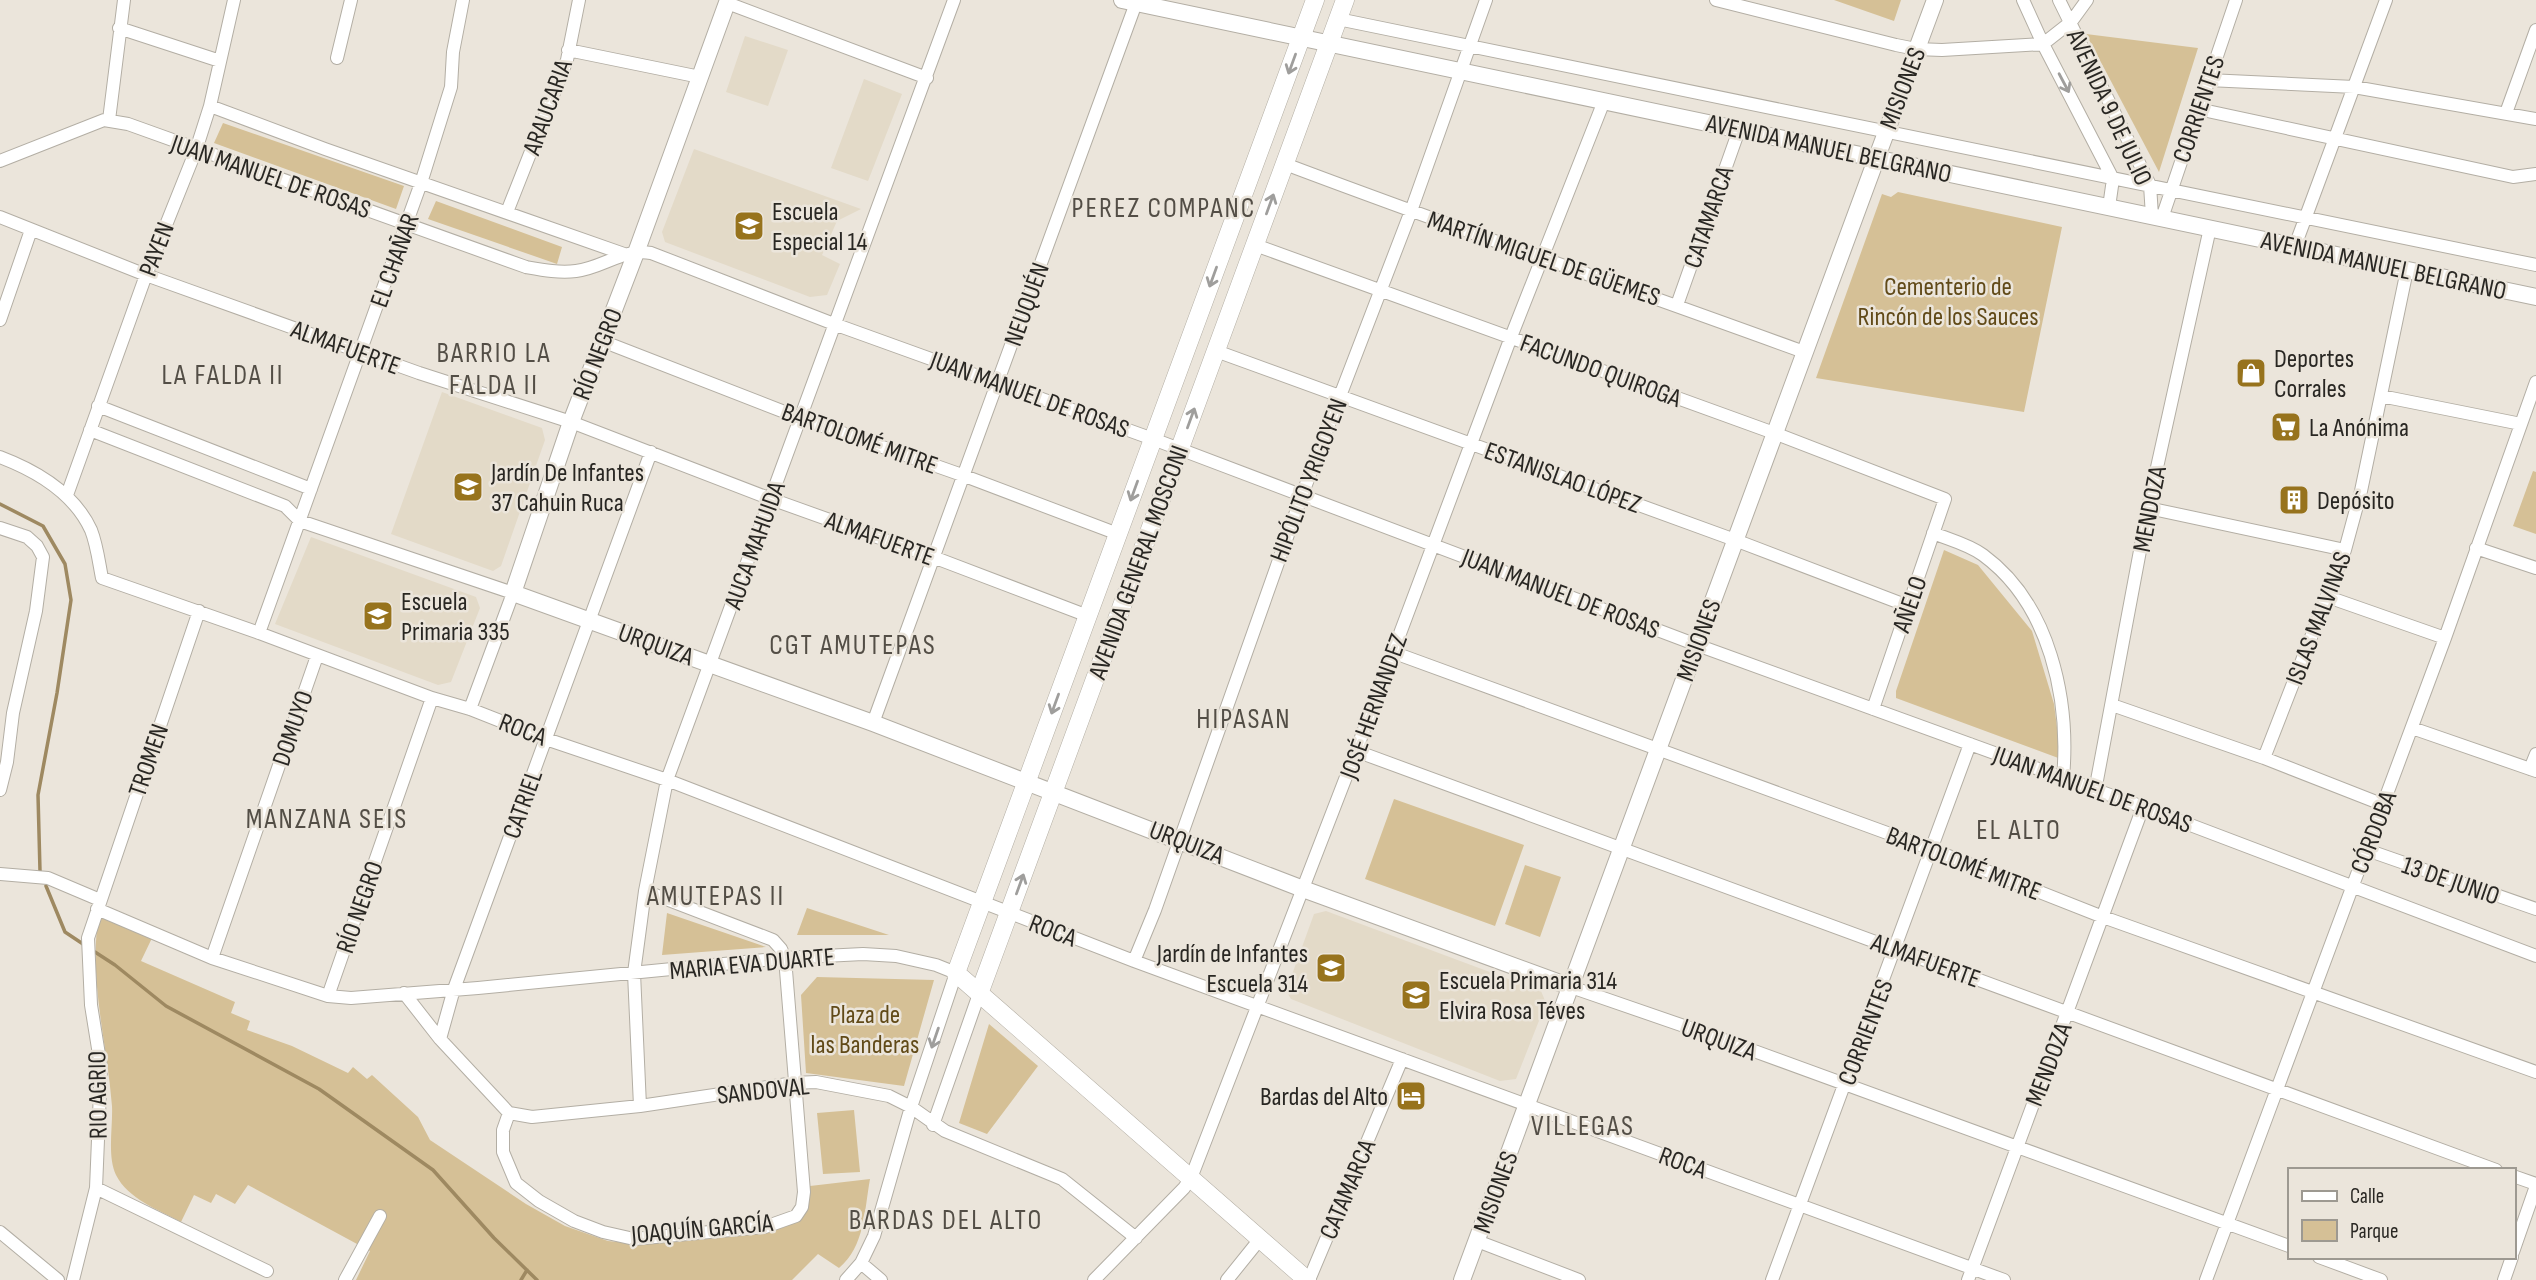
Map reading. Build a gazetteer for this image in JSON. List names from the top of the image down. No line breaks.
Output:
{"streets":{"main road":["AVENIDA GENERAL MOSCONI","MARIA EVA DUARTE"],"street":["MISIONES","ARAUCARIA","AVENIDA 9 DE JULIO","CORRIENTES","AVENIDA MANUEL BELGRANO","JUAN MANUEL DE ROSAS","CATAMARCA","PAYEN","MARTÍN MIGUEL DE GÜEMES","EL CHAÑAR","NEUQUÉN","ALMAFUERTE","RÍO NEGRO","FACUNDO QUIROGA","BARTOLOMÉ MITRE","ESTANISLAO LÓPEZ","HIPÓLITO YRIGOYEN","MENDOZA","AUCA MAHUIDA","AÑELO","ISLAS MALVINAS","URQUIZA","JOSÉ HERNANDEZ","DOMUYO","ROCA","TROMEN","CATRIEL","CÓRDOBA","13 DE JUNIO","SANDOVAL","RIO AGRIO","JOAQUÍN GARCÍA"]},"crossings":[["MISIONES","AVENIDA MANUEL BELGRANO"],["MISIONES","JUAN MANUEL DE ROSAS"],["MISIONES","MARTÍN MIGUEL DE GÜEMES"],["MISIONES","ALMAFUERTE"],["MISIONES","FACUNDO QUIROGA"],["MISIONES","BARTOLOMÉ MITRE"],["MISIONES","ESTANISLAO LÓPEZ"],["MISIONES","URQUIZA"],["MISIONES","ROCA"],["ARAUCARIA","JUAN MANUEL DE ROSAS"],["AVENIDA 9 DE JULIO","CORRIENTES"],["AVENIDA 9 DE JULIO","AVENIDA MANUEL BELGRANO"],["CORRIENTES","AVENIDA MANUEL BELGRANO"],["CORRIENTES","JUAN MANUEL DE ROSAS"],["CORRIENTES","ALMAFUERTE"],["CORRIENTES","BARTOLOMÉ MITRE"],["CORRIENTES","URQUIZA"],["CORRIENTES","ROCA"],["AVENIDA MANUEL BELGRANO","CATAMARCA"],["AVENIDA MANUEL BELGRANO","NEUQUÉN"],["AVENIDA MANUEL BELGRANO","HIPÓLITO YRIGOYEN"],["AVENIDA MANUEL BELGRANO","MENDOZA"],["AVENIDA MANUEL BELGRANO","AVENIDA GENERAL MOSCONI"],["AVENIDA MANUEL BELGRANO","ISLAS MALVINAS"],["AVENIDA MANUEL BELGRANO","JOSÉ HERNANDEZ"],["JUAN MANUEL DE ROSAS","PAYEN"],["JUAN MANUEL DE ROSAS","EL CHAÑAR"],["JUAN MANUEL DE ROSAS","NEUQUÉN"],["JUAN MANUEL DE ROSAS","RÍO NEGRO"],["JUAN MANUEL DE ROSAS","HIPÓLITO YRIGOYEN"],["JUAN MANUEL DE ROSAS","MENDOZA"],["JUAN MANUEL DE ROSAS","AUCA MAHUIDA"],["JUAN MANUEL DE ROSAS","AVENIDA GENERAL MOSCONI"],["JUAN MANUEL DE ROSAS","AÑELO"],["JUAN MANUEL DE ROSAS","JOSÉ HERNANDEZ"],["JUAN MANUEL DE ROSAS","CÓRDOBA"],["CATAMARCA","MARTÍN MIGUEL DE GÜEMES"],["CATAMARCA","ROCA"],["CATAMARCA","MARIA EVA DUARTE"],["PAYEN","ALMAFUERTE"],["PAYEN","URQUIZA"],["PAYEN","ROCA"],["MARTÍN MIGUEL DE GÜEMES","HIPÓLITO YRIGOYEN"],["MARTÍN MIGUEL DE GÜEMES","AVENIDA GENERAL MOSCONI"],["MARTÍN MIGUEL DE GÜEMES","JOSÉ HERNANDEZ"],["EL CHAÑAR","ALMAFUERTE"],["EL CHAÑAR","URQUIZA"],["EL CHAÑAR","ROCA"],["NEUQUÉN","ALMAFUERTE"],["NEUQUÉN","BARTOLOMÉ MITRE"],["NEUQUÉN","URQUIZA"],["ALMAFUERTE","RÍO NEGRO"],["ALMAFUERTE","MENDOZA"],["ALMAFUERTE","AUCA MAHUIDA"],["ALMAFUERTE","AVENIDA GENERAL MOSCONI"],["ALMAFUERTE","JOSÉ HERNANDEZ"],["ALMAFUERTE","CATRIEL"],["ALMAFUERTE","CÓRDOBA"],["RÍO NEGRO","BARTOLOMÉ MITRE"],["RÍO NEGRO","URQUIZA"],["RÍO NEGRO","ROCA"],["RÍO NEGRO","MARIA EVA DUARTE"],["FACUNDO QUIROGA","HIPÓLITO YRIGOYEN"],["FACUNDO QUIROGA","AVENIDA GENERAL MOSCONI"],["FACUNDO QUIROGA","AÑELO"],["FACUNDO QUIROGA","JOSÉ HERNANDEZ"],["BARTOLOMÉ MITRE","MENDOZA"],["BARTOLOMÉ MITRE","AUCA MAHUIDA"],["BARTOLOMÉ MITRE","AVENIDA GENERAL MOSCONI"],["BARTOLOMÉ MITRE","JOSÉ HERNANDEZ"],["BARTOLOMÉ MITRE","CÓRDOBA"],["ESTANISLAO LÓPEZ","HIPÓLITO YRIGOYEN"],["ESTANISLAO LÓPEZ","AVENIDA GENERAL MOSCONI"],["ESTANISLAO LÓPEZ","AÑELO"],["ESTANISLAO LÓPEZ","JOSÉ HERNANDEZ"],["HIPÓLITO YRIGOYEN","URQUIZA"],["HIPÓLITO YRIGOYEN","ROCA"],["MENDOZA","URQUIZA"],["MENDOZA","ROCA"],["AUCA MAHUIDA","URQUIZA"],["AUCA MAHUIDA","ROCA"],["AUCA MAHUIDA","MARIA EVA DUARTE"],["AUCA MAHUIDA","SANDOVAL"],["AVENIDA GENERAL MOSCONI","URQUIZA"],["AVENIDA GENERAL MOSCONI","ROCA"],["AVENIDA GENERAL MOSCONI","MARIA EVA DUARTE"],["AVENIDA GENERAL MOSCONI","SANDOVAL"],["URQUIZA","JOSÉ HERNANDEZ"],["URQUIZA","CATRIEL"],["URQUIZA","CÓRDOBA"],["JOSÉ HERNANDEZ","ROCA"],["JOSÉ HERNANDEZ","MARIA EVA DUARTE"],["JOSÉ HERNANDEZ","SANDOVAL"],["DOMUYO","ROCA"],["DOMUYO","MARIA EVA DUARTE"],["ROCA","TROMEN"],["ROCA","CATRIEL"],["TROMEN","MARIA EVA DUARTE"],["TROMEN","RIO AGRIO"],["CATRIEL","MARIA EVA DUARTE"],["CÓRDOBA","13 DE JUNIO"],["MARIA EVA DUARTE","RIO AGRIO"],["SANDOVAL","JOAQUÍN GARCÍA"]],"districts":["PEREZ COMPANC","BARRIO LA FALDA II","LA FALDA II","CGT AMUTEPAS","HIPASAN","MANZANA SEIS","EL ALTO","AMUTEPAS II","VILLEGAS","BARDAS DEL ALTO"],"parks":["Cementerio de Rincón de los Sauces","Plaza de las Banderas"],"places":{"school or university":["Escuela Especial 14","Jardín De Infantes 37 Cahuin Ruca","Escuela Primaria 335","Jardín de Infantes Escuela 314","Escuela Primaria 314 Elvira Rosa Téves"],"shop":["Deportes Corrales"],"supermarket":["La Anónima"],"building":["Depósito"],"hotel":["Bardas del Alto"]},"legend":["Calle","Parque"]}
